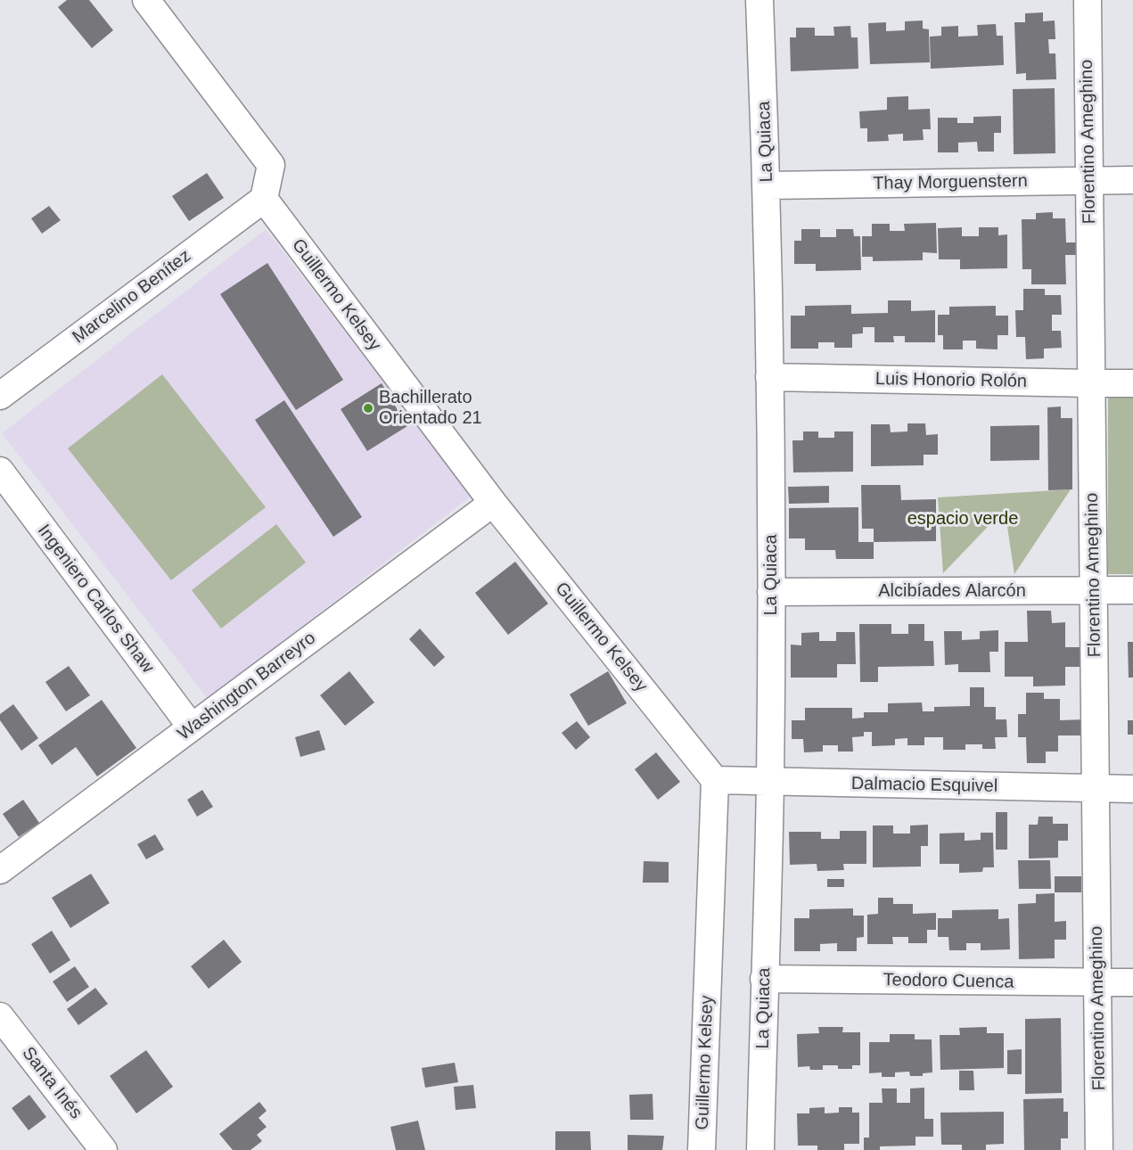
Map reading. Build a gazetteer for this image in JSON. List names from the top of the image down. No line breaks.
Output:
{"streets":{"street":["La Quiaca","Florentino Ameghino","Thay Morguenstern","Guillermo Kelsey","Marcelino Benítez","Luis Honorio Rolón","Alcibíades Alarcón","Ingeniero Carlos Shaw","Washington Barreyro","Dalmacio Esquivel","Teodoro Cuenca","Santa Inés"]},"crossings":[["La Quiaca","Thay Morguenstern"],["La Quiaca","Luis Honorio Rolón"],["La Quiaca","Alcibíades Alarcón"],["La Quiaca","Dalmacio Esquivel"],["La Quiaca","Teodoro Cuenca"],["Florentino Ameghino","Thay Morguenstern"],["Florentino Ameghino","Luis Honorio Rolón"],["Florentino Ameghino","Alcibíades Alarcón"],["Florentino Ameghino","Dalmacio Esquivel"],["Florentino Ameghino","Teodoro Cuenca"],["Guillermo Kelsey","Marcelino Benítez"],["Guillermo Kelsey","Washington Barreyro"],["Guillermo Kelsey","Dalmacio Esquivel"],["Ingeniero Carlos Shaw","Washington Barreyro"]],"parks":["espacio verde"],"places":["Bachillerato Orientado 21"]}
